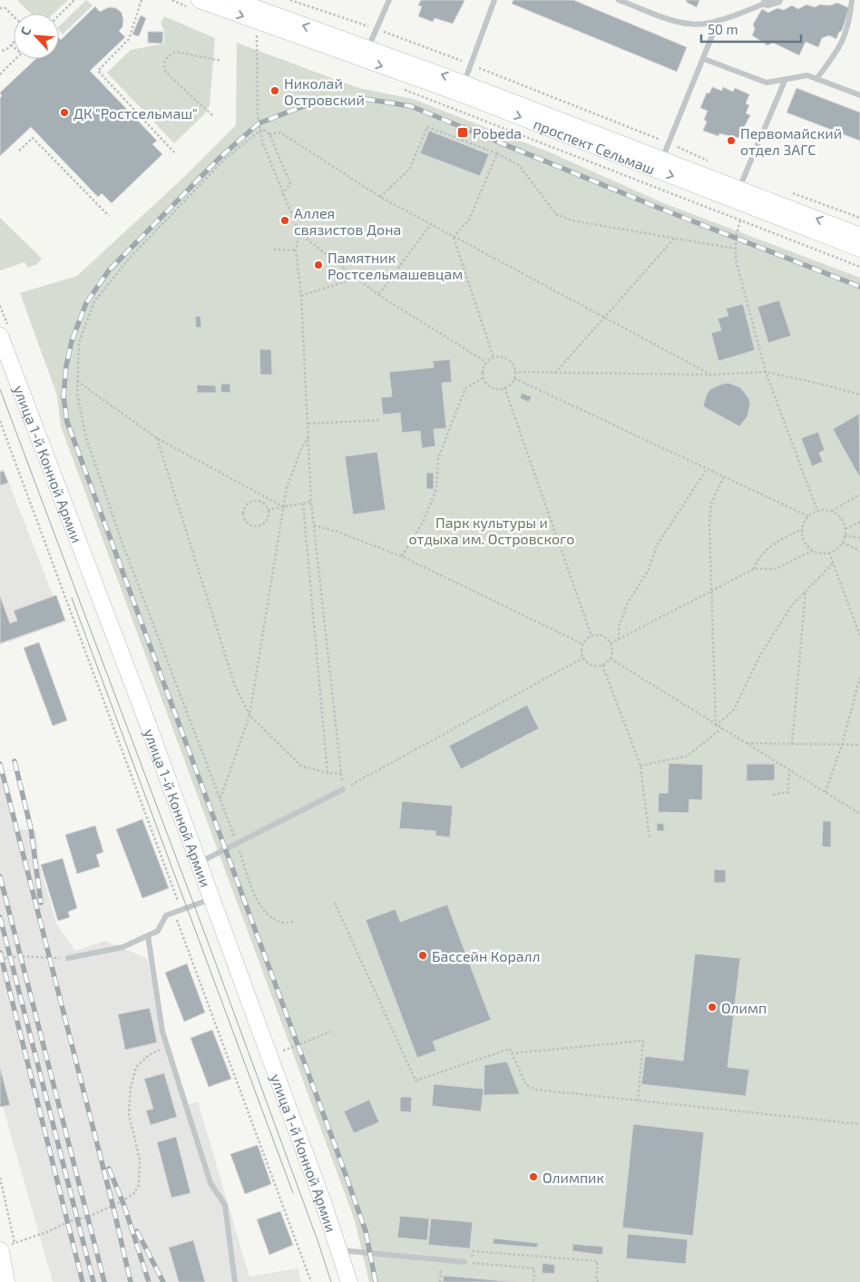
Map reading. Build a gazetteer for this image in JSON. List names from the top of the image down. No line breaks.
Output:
{"streets":{"main road":["проспект Сельмаш","улица 1-й Конной Армии"]},"parks":["Парк культуры и отдыха им. Островского"],"places":{"other":["Николай Островский","ДК \"Ростсельмаш\"","Первомайский отдел ЗАГС","Аллея связистов Дона","Памятник Ростсельмашевцам","Бассейн Коралл","Олимп","Олимпик"],"transit":["Pobeda"]},"scale_bar":"50 m","north":"top left"}
